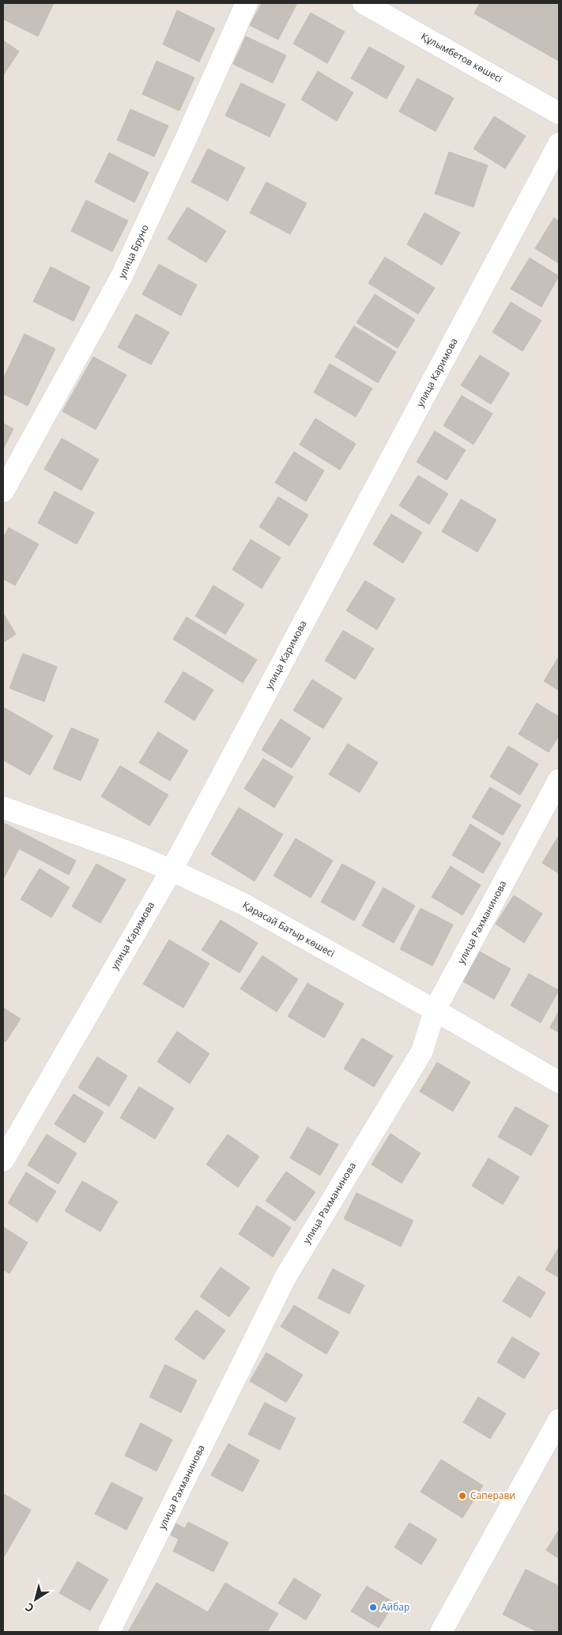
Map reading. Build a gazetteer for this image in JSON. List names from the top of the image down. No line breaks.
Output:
{"streets":{"street":["Құлымбетов көшесі","улица Бруно","улица Каримова","улица Рахманинова","Қарасай Батыр көшесі"]},"crossings":[["улица Каримова","Қарасай Батыр көшесі"],["улица Рахманинова","Қарасай Батыр көшесі"]],"places":["Саперави","Айбар"],"north":"bottom left"}
